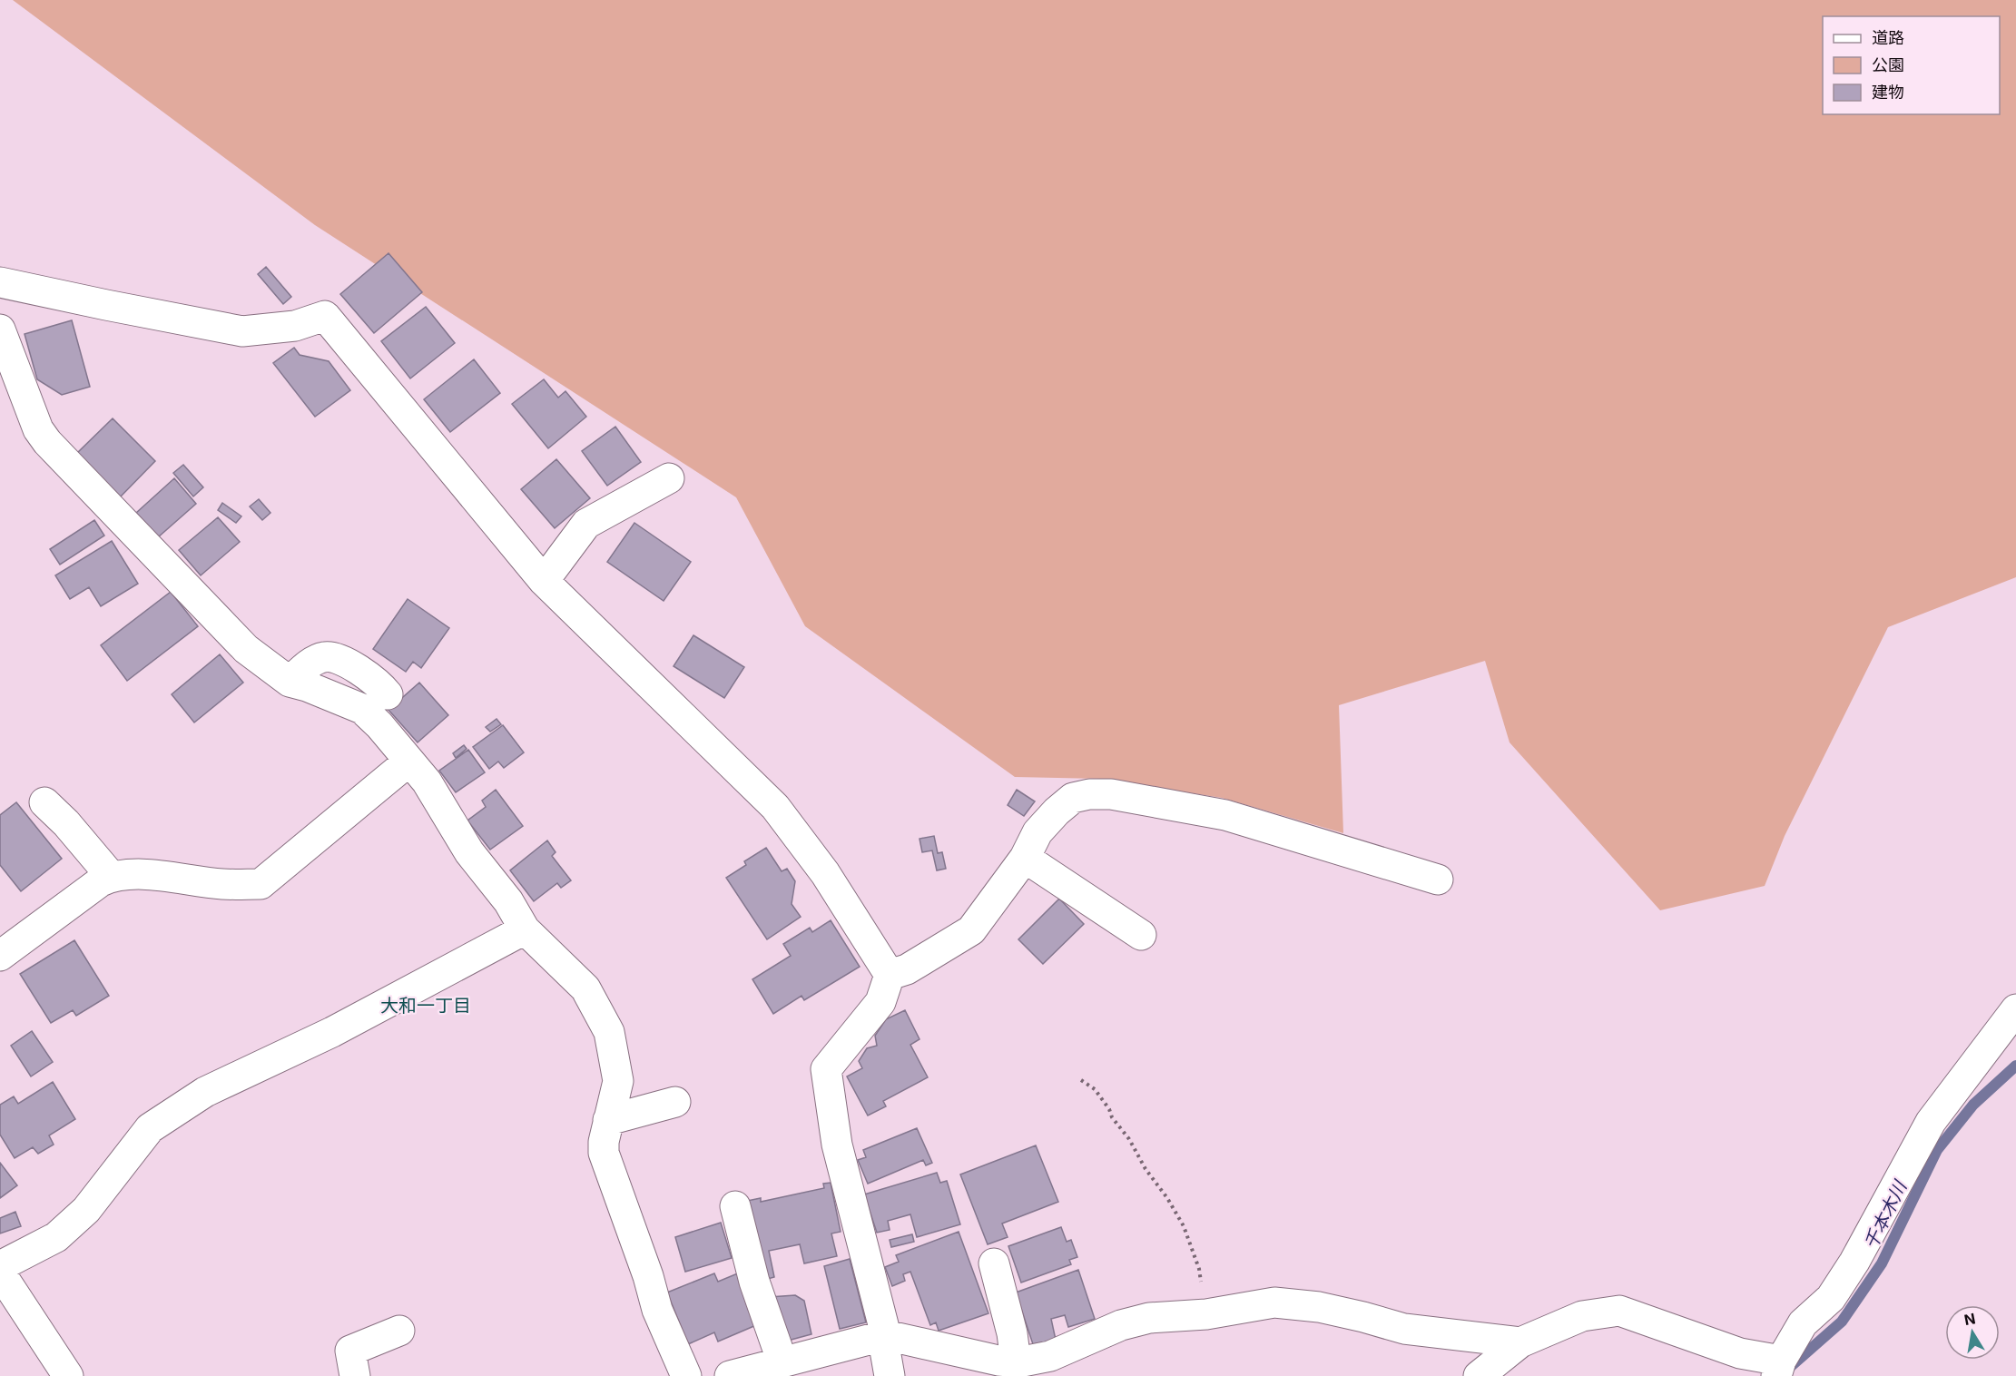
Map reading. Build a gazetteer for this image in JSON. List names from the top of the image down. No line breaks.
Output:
{"districts":["大和一丁目"],"water":["千本木川"],"legend":["道路","公園","建物"],"north":"top"}
